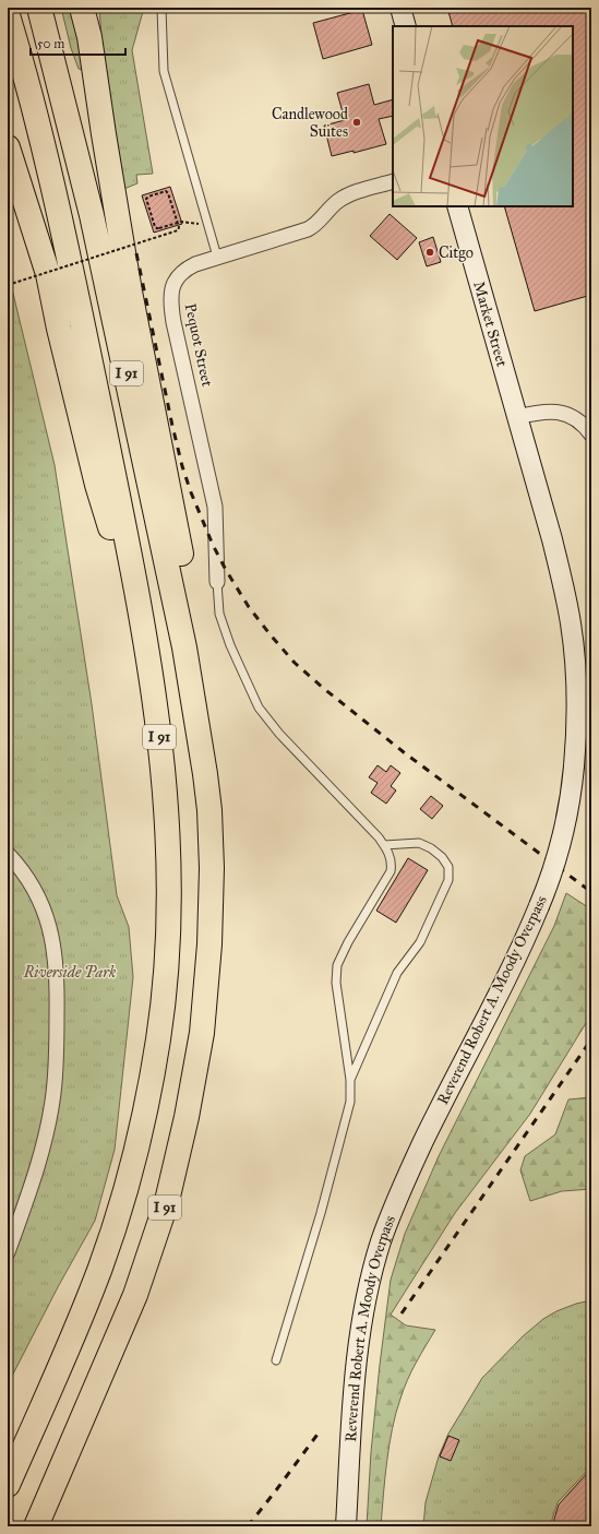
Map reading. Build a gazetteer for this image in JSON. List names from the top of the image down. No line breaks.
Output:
{"streets":{"highway":["I 91"],"main road":["Market Street","Reverend Robert A. Moody Overpass"],"street":["Pequot Street"]},"crossings":[["Market Street","Reverend Robert A. Moody Overpass"]],"parks":["Riverside Park"],"places":["Candlewood Suites","Citgo"],"scale_bar":"50 m"}
